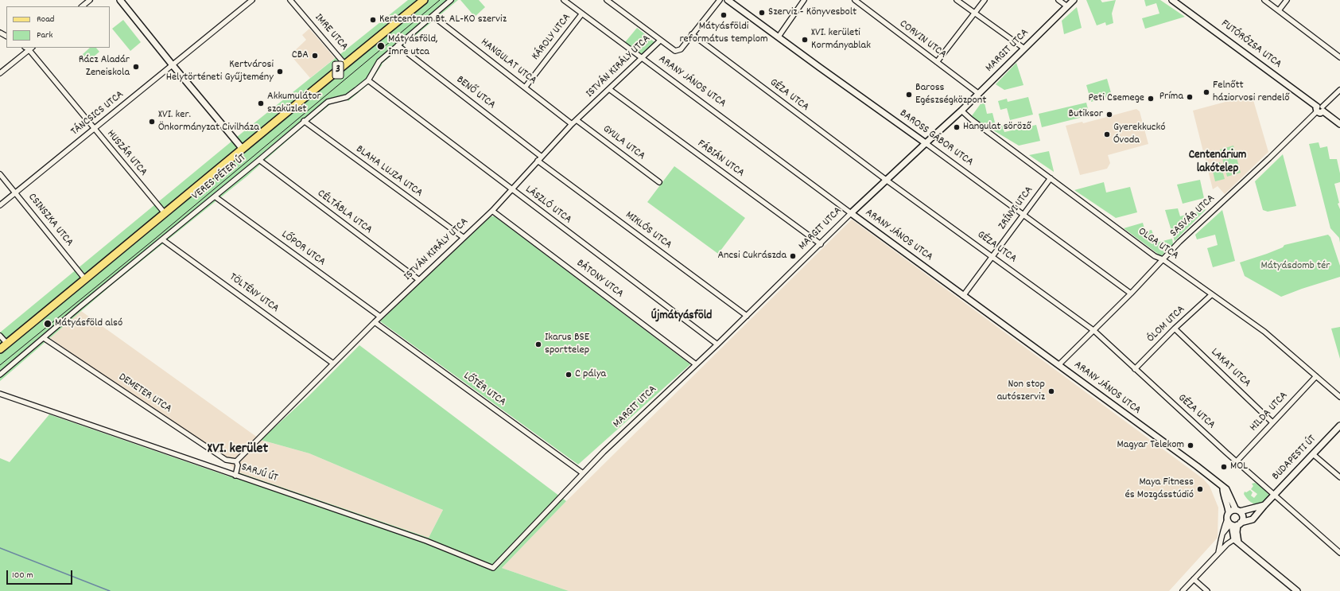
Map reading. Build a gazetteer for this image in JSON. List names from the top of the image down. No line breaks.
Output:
{"streets":{"main road":["3","VERES PÉTER ÚT"],"street":["IMRE UTCA","KÁROLY UTCA","CORVIN UTCA","FUTÓRÓZSA UTCA","MARGIT UTCA","HANGULAT UTCA","ISTVÁN KIRÁLY UTCA","ARANY JÁNOS UTCA","BENŐ UTCA","GÉZA UTCA","TÁNCSICS UTCA","BAROSS GÁBOR UTCA","GYULA UTCA","HUSZÁR UTCA","FÁBIÁN UTCA","BLAHA LUJZA UTCA","LÁSZLÓ UTCA","ZRÍNYI UTCA","CÉLTÁBLA UTCA","SASVÁR UTCA","CSINSZKA UTCA","MIKLÓS UTCA","OLGA UTCA","LŐPOR UTCA","BÁTONY UTCA","TÖLTÉNY UTCA","ÓLOM UTCA","LAKAT UTCA","LŐTÉR UTCA","DEMETER UTCA","HILDA UTCA","BUDAPESTI ÚT","SARJÚ ÚT"]},"crossings":[["IMRE UTCA","VERES PÉTER ÚT"],["KÁROLY UTCA","HANGULAT UTCA"],["KÁROLY UTCA","ARANY JÁNOS UTCA"],["CORVIN UTCA","MARGIT UTCA"],["FUTÓRÓZSA UTCA","SASVÁR UTCA"],["MARGIT UTCA","ARANY JÁNOS UTCA"],["MARGIT UTCA","GÉZA UTCA"],["MARGIT UTCA","BAROSS GÁBOR UTCA"],["MARGIT UTCA","FÁBIÁN UTCA"],["MARGIT UTCA","LÁSZLÓ UTCA"],["MARGIT UTCA","MIKLÓS UTCA"],["MARGIT UTCA","OLGA UTCA"],["MARGIT UTCA","BÁTONY UTCA"],["MARGIT UTCA","LŐTÉR UTCA"],["MARGIT UTCA","SARJÚ ÚT"],["HANGULAT UTCA","ISTVÁN KIRÁLY UTCA"],["HANGULAT UTCA","VERES PÉTER ÚT"],["ISTVÁN KIRÁLY UTCA","ARANY JÁNOS UTCA"],["ISTVÁN KIRÁLY UTCA","BENŐ UTCA"],["ISTVÁN KIRÁLY UTCA","GYULA UTCA"],["ISTVÁN KIRÁLY UTCA","FÁBIÁN UTCA"],["ISTVÁN KIRÁLY UTCA","BLAHA LUJZA UTCA"],["ISTVÁN KIRÁLY UTCA","LÁSZLÓ UTCA"],["ISTVÁN KIRÁLY UTCA","CÉLTÁBLA UTCA"],["ISTVÁN KIRÁLY UTCA","MIKLÓS UTCA"],["ISTVÁN KIRÁLY UTCA","LŐPOR UTCA"],["ISTVÁN KIRÁLY UTCA","BÁTONY UTCA"],["ISTVÁN KIRÁLY UTCA","TÖLTÉNY UTCA"],["ISTVÁN KIRÁLY UTCA","LŐTÉR UTCA"],["ISTVÁN KIRÁLY UTCA","DEMETER UTCA"],["ARANY JÁNOS UTCA","ZRÍNYI UTCA"],["ARANY JÁNOS UTCA","SASVÁR UTCA"],["BENŐ UTCA","VERES PÉTER ÚT"],["GÉZA UTCA","ZRÍNYI UTCA"],["GÉZA UTCA","SASVÁR UTCA"],["GÉZA UTCA","ÓLOM UTCA"],["GÉZA UTCA","HILDA UTCA"],["GÉZA UTCA","BUDAPESTI ÚT"],["TÁNCSICS UTCA","HUSZÁR UTCA"],["TÁNCSICS UTCA","CSINSZKA UTCA"],["BAROSS GÁBOR UTCA","ZRÍNYI UTCA"],["BAROSS GÁBOR UTCA","SASVÁR UTCA"],["HUSZÁR UTCA","VERES PÉTER ÚT"],["BLAHA LUJZA UTCA","VERES PÉTER ÚT"],["VERES PÉTER ÚT","LÁSZLÓ UTCA"],["VERES PÉTER ÚT","CÉLTÁBLA UTCA"],["VERES PÉTER ÚT","CSINSZKA UTCA"],["VERES PÉTER ÚT","LŐPOR UTCA"],["VERES PÉTER ÚT","TÖLTÉNY UTCA"],["VERES PÉTER ÚT","DEMETER UTCA"],["ZRÍNYI UTCA","OLGA UTCA"],["SASVÁR UTCA","OLGA UTCA"],["OLGA UTCA","ÓLOM UTCA"],["OLGA UTCA","HILDA UTCA"],["ÓLOM UTCA","LAKAT UTCA"],["LAKAT UTCA","HILDA UTCA"]],"districts":["Centenárium lakótelep","Újmátyásföld","XVI. kerület"],"parks":["Mátyásdomb tér"],"places":["Szerviz - Könyvesbolt","Mátyásföldi református templom","Kertcentrum Bt. AL-KO szerviz","XVI. kerületi Kormányablak","Mátyásföld, Imre utca","CBA","Rácz Aladár Zeneiskola","Kertvárosi Helytörténeti Gyűjtemény","Felnőtt háziorvosi rendelő","Baross Egészségközpont","Príma","Peti Csemege","Akkumulátor szaküzlet","Butiksor","XVI. ker. Önkormányzat Civilháza","Hangulat söröző","Gyerekkuckó Óvoda","Ancsi Cukrászda","Mátyásföld alsó","Ikarus BSE sporttelep","C pálya","Non stop autószerviz","Magyar Telekom","MOL","Maya Fitness és Mozgásstúdió"],"legend":["Road","Park"],"scale_bar":"100 m"}
